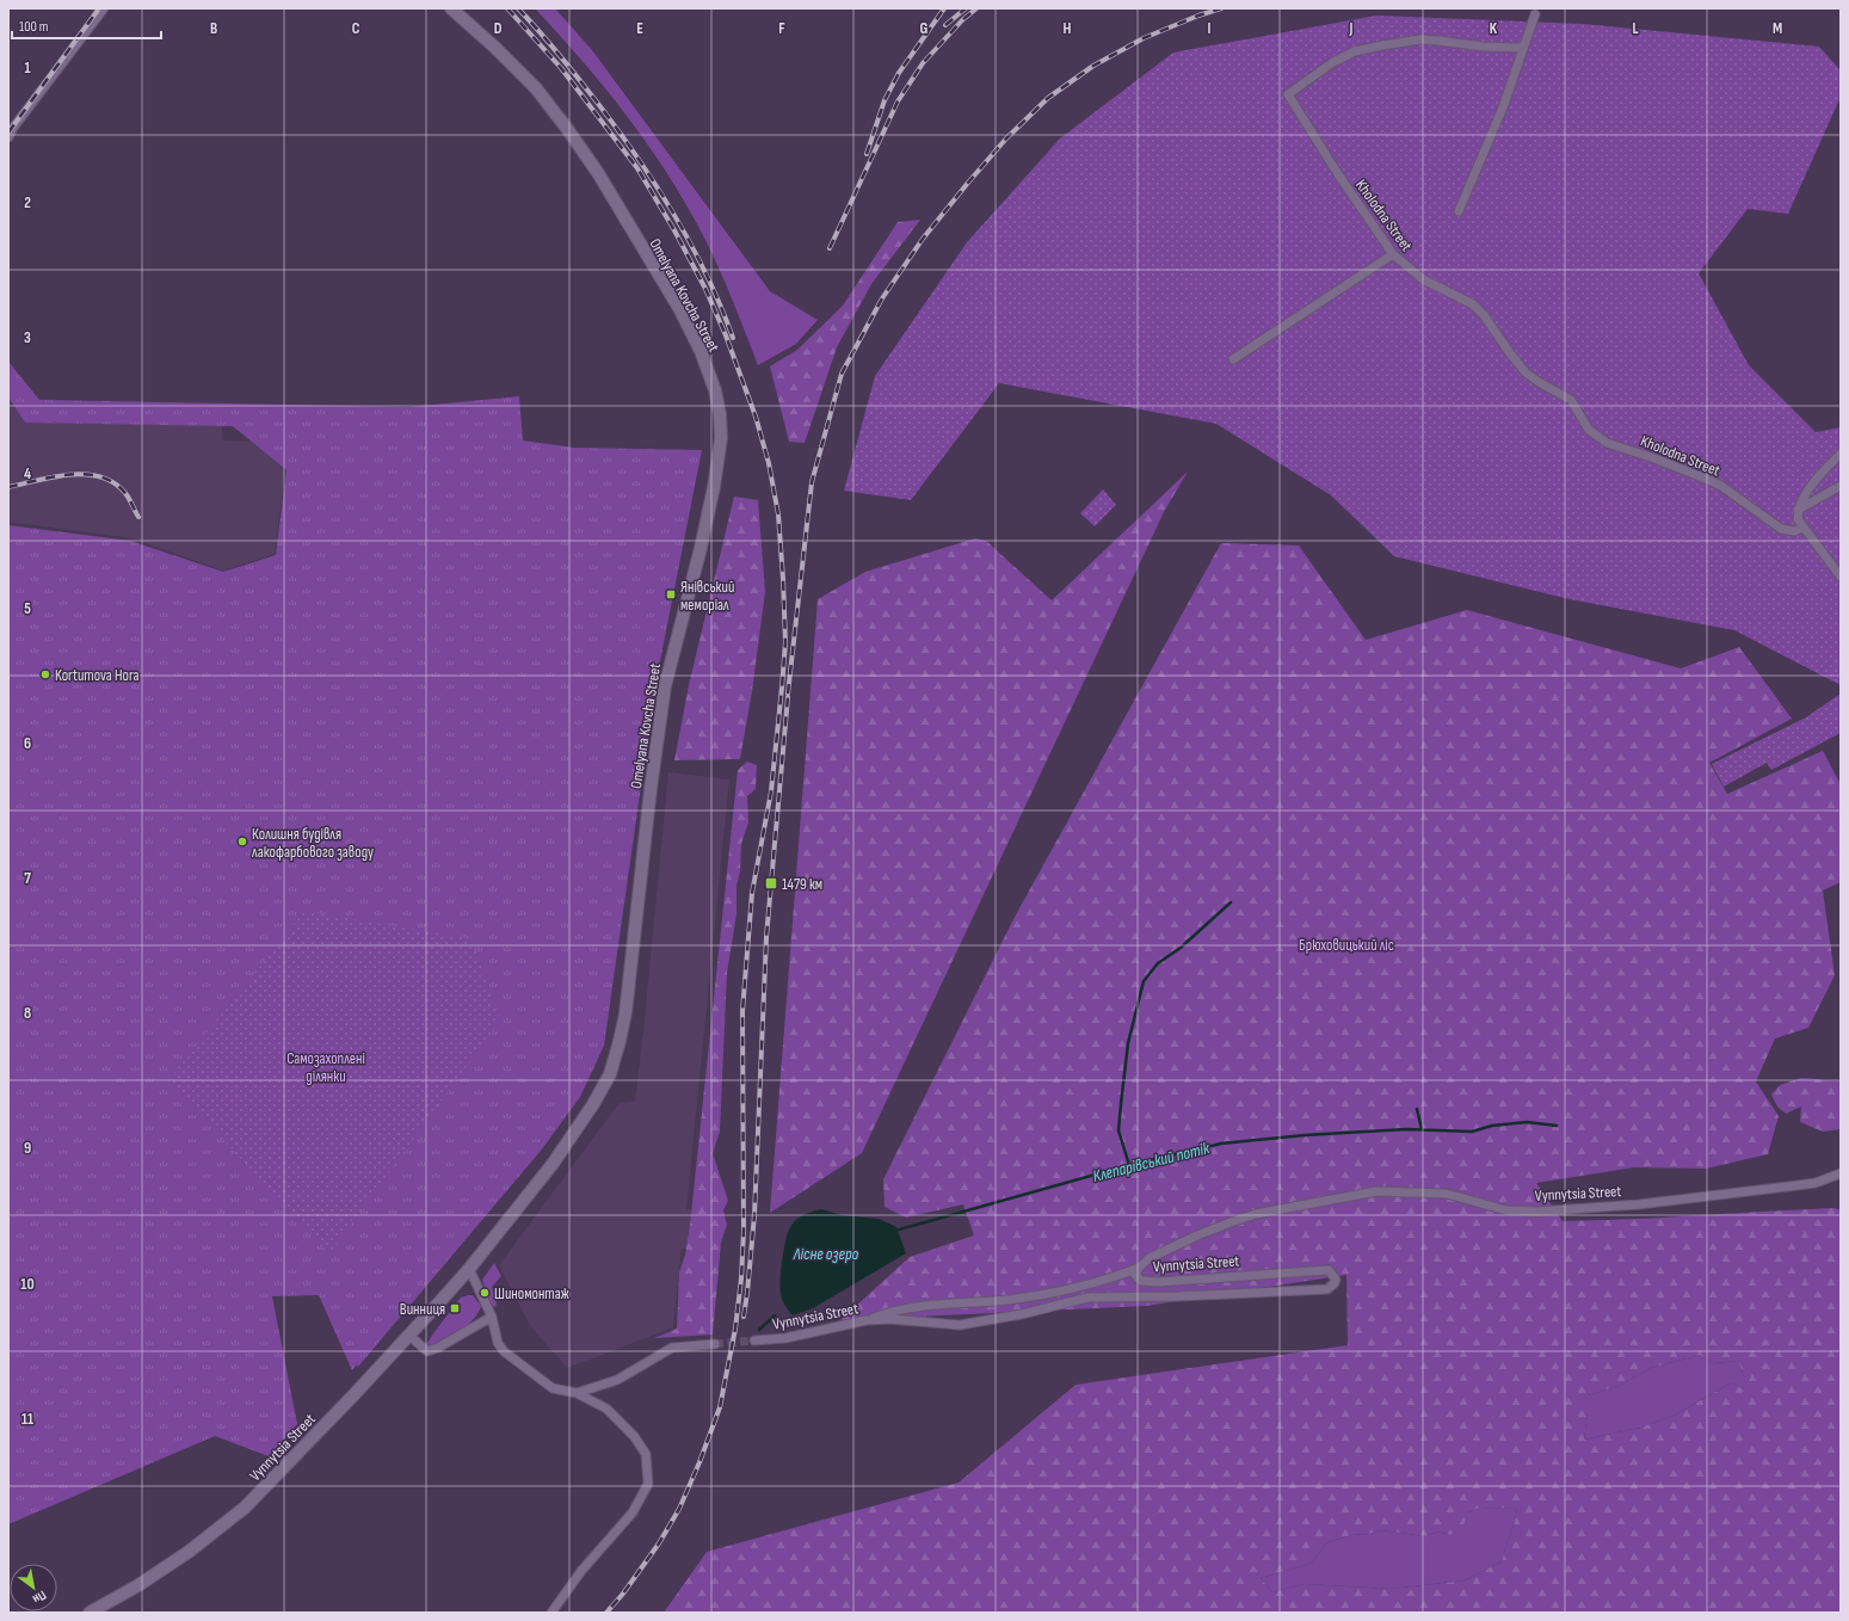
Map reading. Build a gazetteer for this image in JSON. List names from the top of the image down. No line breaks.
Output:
{"streets":{"main road":["Omelyana Kovcha Street","Vynnytsia Street"],"street":["Kholodna Street"]},"crossings":[["Omelyana Kovcha Street","Vynnytsia Street"]],"water":["Клепарівський потік","Лісне озеро"],"parks":["Брюховицький ліс","Самозахоплені ділянки"],"places":{"transit":["Янівський меморіал","1479 км","Винниця"],"other":["Kortumova Hora","Колишня будівля лакофарбового заводу","Шиномонтаж"]},"scale_bar":"100 m","north":"bottom right","grid":{"columns":["B","C","D","E","F","G","H","I","J","K","L","M"],"rows":["1","2","3","4","5","6","7","8","9","10","11"]}}
